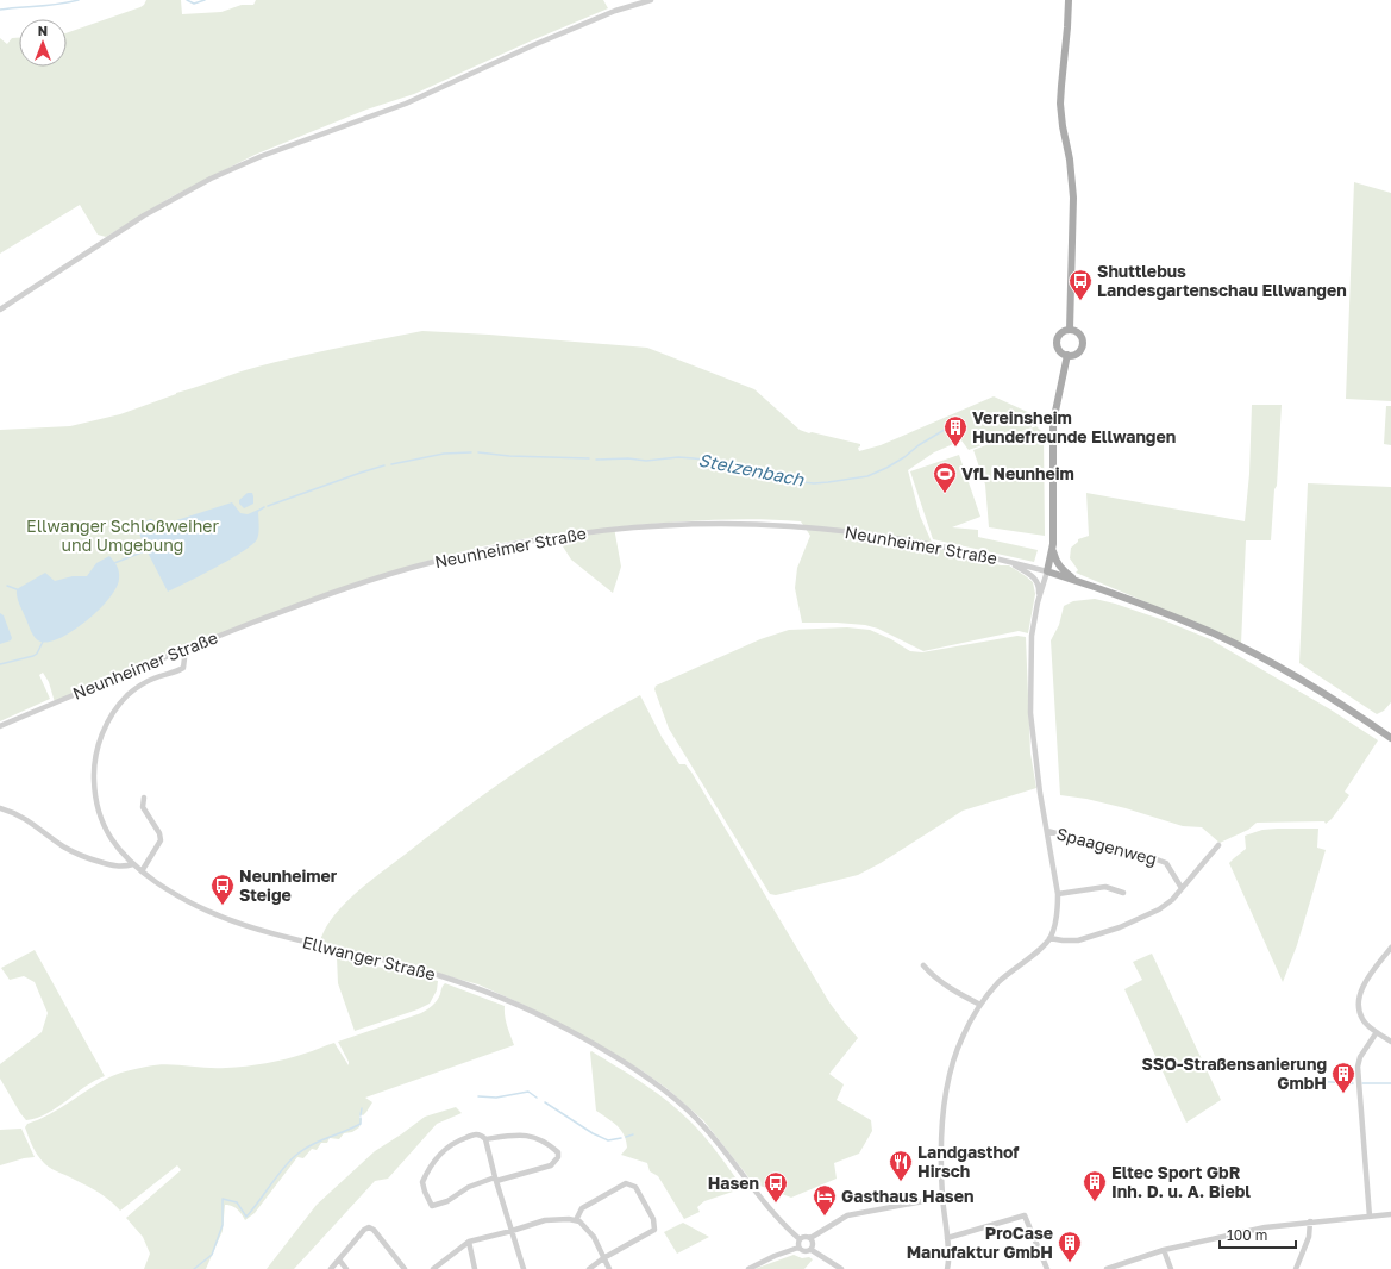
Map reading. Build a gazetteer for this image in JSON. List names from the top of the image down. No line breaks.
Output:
{"streets":{"street":["Neunheimer Straße","Spaagenweg","Ellwanger Straße"]},"crossings":[["Neunheimer Straße","Ellwanger Straße"]],"water":["Stelzenbach"],"parks":["Ellwanger Schloßweiher und Umgebung"],"places":{"bus stop":["Shuttlebus Landesgartenschau Ellwangen","Neunheimer Steige","Hasen"],"building":["Vereinsheim Hundefreunde Ellwangen","SSO-Straßensanierung GmbH","Eltec Sport GbR Inh. D. u. A. Biebl","ProCase Manufaktur GmbH"],"sports":["VfL Neunheim"],"restaurant":["Landgasthof Hirsch"],"hotel":["Gasthaus Hasen"]},"scale_bar":"100 m","north":"top"}
